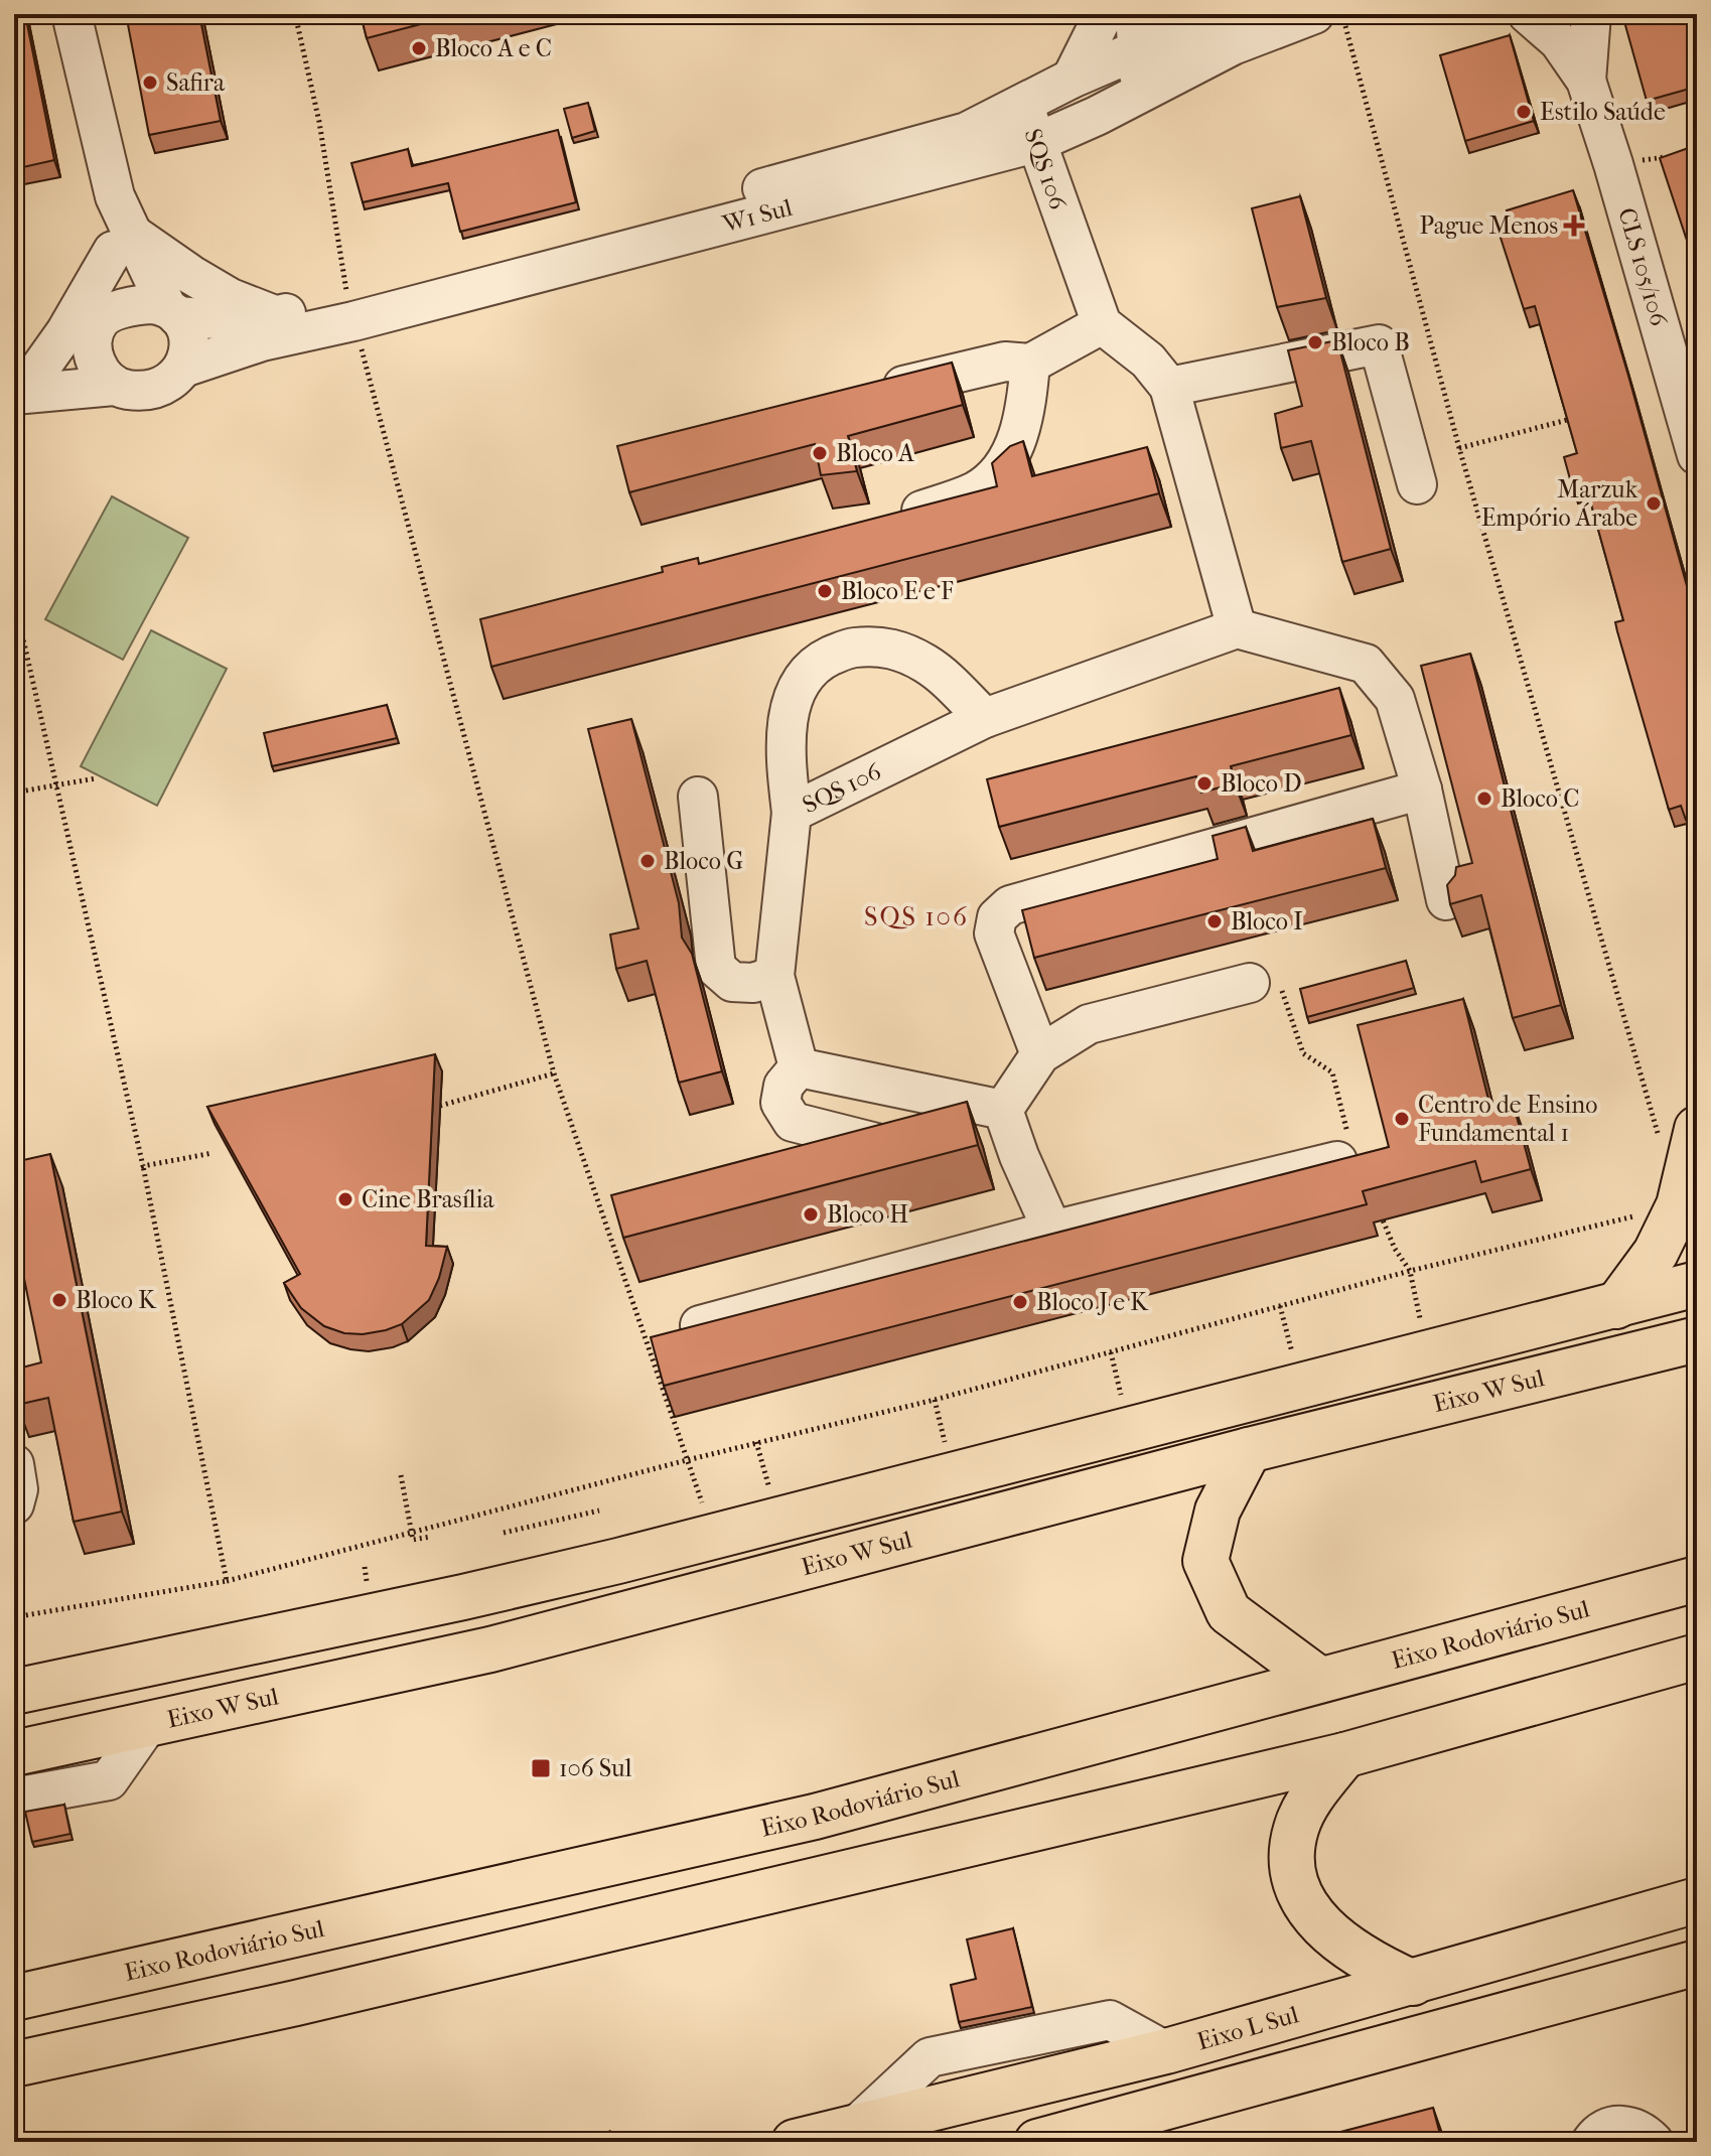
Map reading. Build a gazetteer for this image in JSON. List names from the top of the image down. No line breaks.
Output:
{"streets":{"main road":["Eixo W Sul","Eixo Rodoviário Sul","Eixo L Sul"],"street":["SQS 106","W1 Sul","CLS 105/106"]},"crossings":[["SQS 106","W1 Sul"]],"districts":["SQS 106"],"places":{"other":["Bloco A e C","Safira","Estilo Saúde","Bloco B","Bloco A","Marzuk Empório Árabe","Bloco E e F","Bloco D","Bloco C","Bloco G","Bloco I","Centro de Ensino Fundamental 1","Cine Brasília","Bloco H","Bloco K","Bloco J e K"],"health":["Pague Menos"],"transit":["106 Sul"]}}
